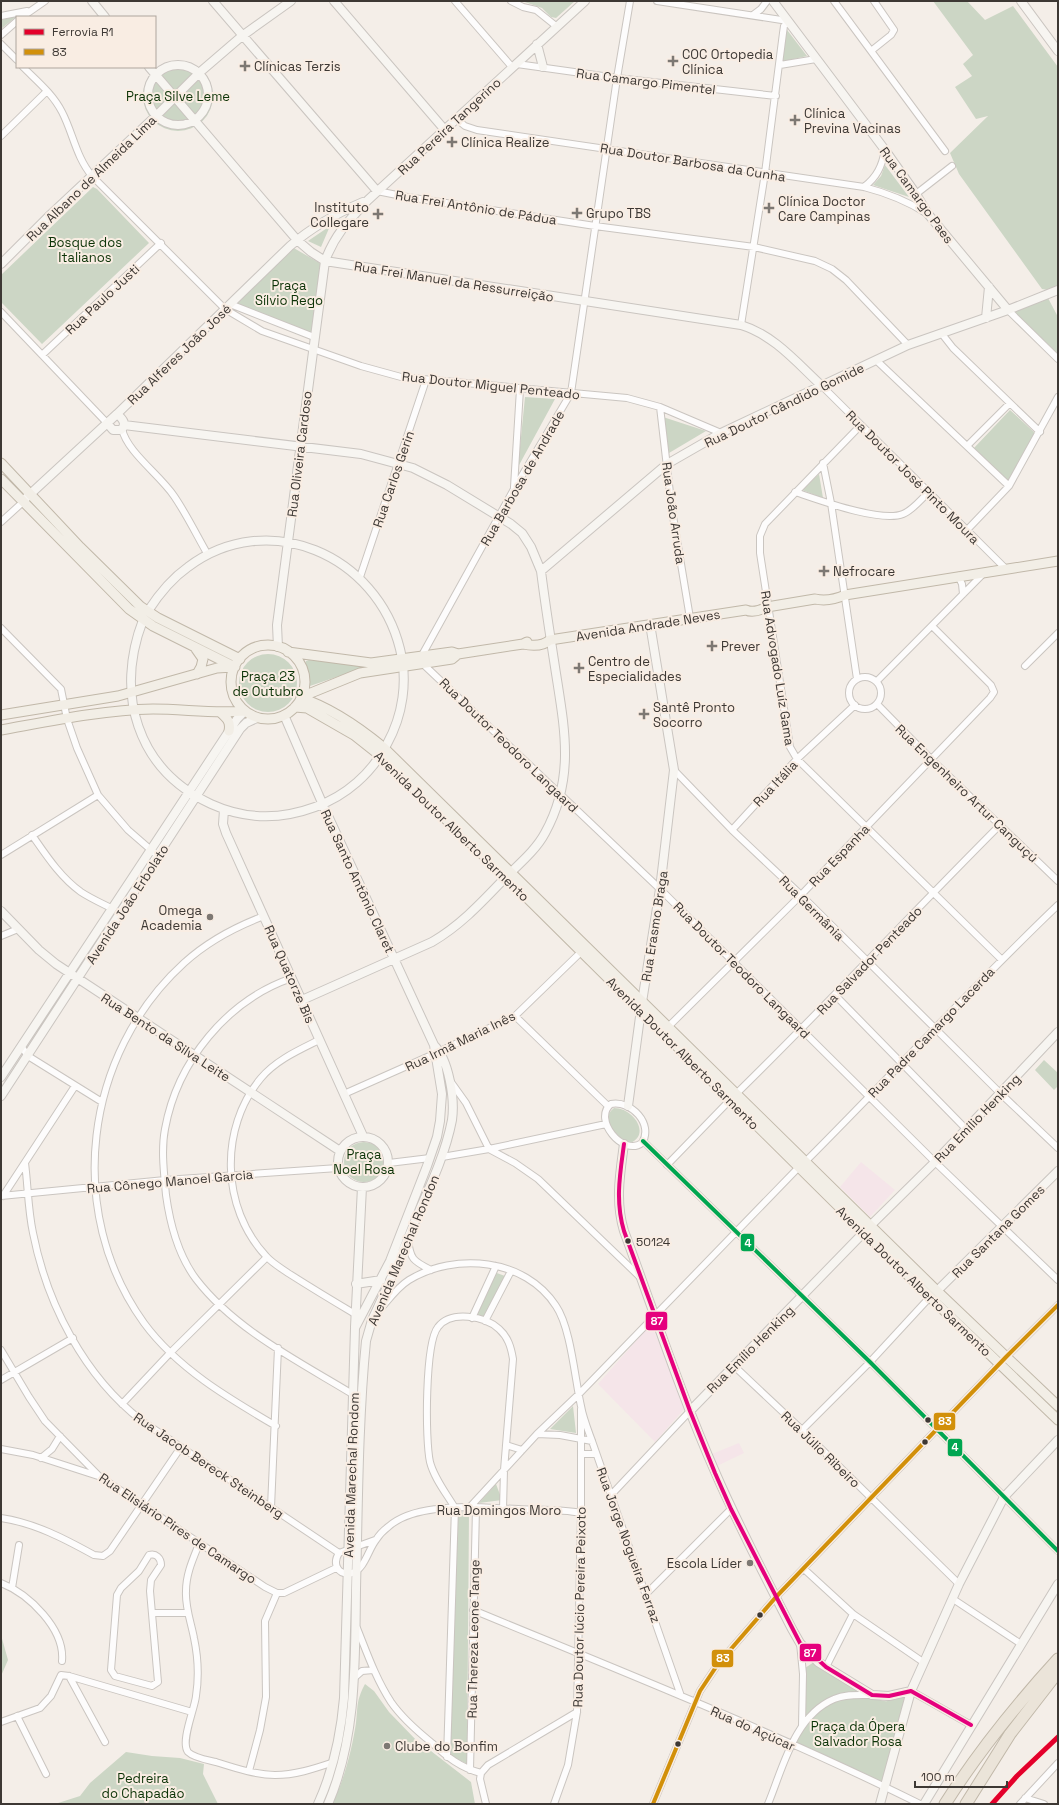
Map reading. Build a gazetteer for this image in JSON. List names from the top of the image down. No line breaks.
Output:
{"streets":{"main road":["Avenida Andrade Neves","Avenida Doutor Alberto Sarmento"],"street":["Rua Camargo Pimentel","Rua Pereira Tangerino","Rua Doutor Barbosa da Cunha","Rua Albano de Almeida Lima","Rua Camargo Paes","Rua Frei Antônio de Pádua","Rua Frei Manuel da Ressurreição","Rua Paulo Justi","Rua Alferes João José","Rua Doutor Miguel Penteado","Rua Doutor Cândido Gomide","Rua Oliveira Cardoso","Rua Doutor José Pinto Moura","Rua Barbosa de Andrade","Rua Carlos Gerin","Rua João Arruda","Rua Advogado Luíz Gama","Rua Doutor Teodoro Langaard","Rua Itália","Rua Engenheiro Artur Canguçú","Rua Espanha","Rua Santo Antônio Claret","Avenida João Erbolato","Rua Germânia","Rua Erasmo Braga","Rua Salvador Penteado","Rua Quatorze Bis","Rua Padre Camargo Lacerda","Rua Bento da Silva Leite","Rua Irmã Maria Inês","Rua Emílio Henking","Rua Cônego Manoel Garcia","Rua Santana Gomes","Avenida Marechal Rondon","Rua Júlio Ribeiro","Rua Jacob Bereck Steinberg","Avenida Marechal Rondom","Rua Domingos Moro","Rua Elisiário Pires de Camargo","Rua Jorge Nogueira Ferraz","Rua Doutor lúcio Pereira Peixoto","Rua Thereza Leone Tange","Rua do Açúcar"]},"crossings":[["Rua Camargo Pimentel","Rua Pereira Tangerino"],["Rua Camargo Pimentel","Rua Barbosa de Andrade"],["Rua Pereira Tangerino","Rua Doutor Barbosa da Cunha"],["Rua Pereira Tangerino","Rua Frei Antônio de Pádua"],["Rua Pereira Tangerino","Rua Frei Manuel da Ressurreição"],["Rua Pereira Tangerino","Rua Alferes João José"],["Rua Pereira Tangerino","Rua Oliveira Cardoso"],["Rua Doutor Barbosa da Cunha","Rua Camargo Paes"],["Rua Doutor Barbosa da Cunha","Rua Barbosa de Andrade"],["Rua Albano de Almeida Lima","Rua Frei Antônio de Pádua"],["Rua Albano de Almeida Lima","Rua Frei Manuel da Ressurreição"],["Rua Albano de Almeida Lima","Rua Doutor Miguel Penteado"],["Rua Camargo Paes","Rua Doutor Cândido Gomide"],["Rua Frei Antônio de Pádua","Rua Doutor Cândido Gomide"],["Rua Frei Antônio de Pádua","Rua Barbosa de Andrade"],["Rua Frei Manuel da Ressurreição","Rua Alferes João José"],["Rua Frei Manuel da Ressurreição","Rua Doutor Cândido Gomide"],["Rua Frei Manuel da Ressurreição","Rua Oliveira Cardoso"],["Rua Frei Manuel da Ressurreição","Rua Doutor José Pinto Moura"],["Rua Frei Manuel da Ressurreição","Rua Barbosa de Andrade"],["Rua Paulo Justi","Rua Doutor Miguel Penteado"],["Rua Alferes João José","Rua Doutor Miguel Penteado"],["Rua Doutor Miguel Penteado","Rua Doutor Cândido Gomide"],["Rua Doutor Miguel Penteado","Rua Oliveira Cardoso"],["Rua Doutor Miguel Penteado","Rua Barbosa de Andrade"],["Rua Doutor Miguel Penteado","Rua Carlos Gerin"],["Rua Doutor Miguel Penteado","Rua João Arruda"],["Rua Doutor Cândido Gomide","Rua Doutor José Pinto Moura"],["Rua Doutor Cândido Gomide","Rua João Arruda"],["Rua Oliveira Cardoso","Avenida Andrade Neves"],["Rua Oliveira Cardoso","Avenida Doutor Alberto Sarmento"],["Rua Oliveira Cardoso","Rua Santo Antônio Claret"],["Rua Oliveira Cardoso","Avenida João Erbolato"],["Rua Doutor José Pinto Moura","Avenida Andrade Neves"],["Rua Doutor José Pinto Moura","Rua Advogado Luíz Gama"],["Rua Barbosa de Andrade","Avenida Andrade Neves"],["Rua Barbosa de Andrade","Rua Doutor Teodoro Langaard"],["Rua João Arruda","Avenida Andrade Neves"],["Avenida Andrade Neves","Rua Advogado Luíz Gama"],["Avenida Andrade Neves","Rua Doutor Teodoro Langaard"],["Avenida Andrade Neves","Avenida Doutor Alberto Sarmento"],["Avenida Andrade Neves","Rua Santo Antônio Claret"],["Avenida Andrade Neves","Avenida João Erbolato"],["Rua Advogado Luíz Gama","Rua Itália"],["Rua Advogado Luíz Gama","Rua Espanha"],["Rua Advogado Luíz Gama","Rua Salvador Penteado"],["Rua Advogado Luíz Gama","Rua Padre Camargo Lacerda"],["Rua Doutor Teodoro Langaard","Rua Espanha"],["Rua Doutor Teodoro Langaard","Rua Erasmo Braga"],["Rua Doutor Teodoro Langaard","Rua Salvador Penteado"],["Rua Doutor Teodoro Langaard","Rua Padre Camargo Lacerda"],["Rua Doutor Teodoro Langaard","Rua Emílio Henking"],["Rua Doutor Teodoro Langaard","Rua Santana Gomes"],["Rua Itália","Rua Engenheiro Artur Canguçú"],["Rua Itália","Rua Germânia"],["Rua Engenheiro Artur Canguçú","Rua Espanha"],["Rua Engenheiro Artur Canguçú","Rua Salvador Penteado"],["Avenida Doutor Alberto Sarmento","Rua Espanha"],["Avenida Doutor Alberto Sarmento","Rua Santo Antônio Claret"],["Avenida Doutor Alberto Sarmento","Avenida João Erbolato"],["Avenida Doutor Alberto Sarmento","Rua Erasmo Braga"],["Avenida Doutor Alberto Sarmento","Rua Salvador Penteado"],["Avenida Doutor Alberto Sarmento","Rua Padre Camargo Lacerda"],["Avenida Doutor Alberto Sarmento","Rua Irmã Maria Inês"],["Avenida Doutor Alberto Sarmento","Rua Emílio Henking"],["Avenida Doutor Alberto Sarmento","Rua Santana Gomes"],["Rua Espanha","Rua Germânia"],["Rua Santo Antônio Claret","Avenida João Erbolato"],["Rua Santo Antônio Claret","Rua Irmã Maria Inês"],["Rua Santo Antônio Claret","Avenida Marechal Rondon"],["Avenida João Erbolato","Rua Bento da Silva Leite"],["Rua Germânia","Rua Erasmo Braga"],["Rua Germânia","Rua Salvador Penteado"],["Rua Germânia","Rua Padre Camargo Lacerda"],["Rua Germânia","Rua Emílio Henking"],["Rua Quatorze Bis","Rua Bento da Silva Leite"],["Rua Quatorze Bis","Rua Irmã Maria Inês"],["Rua Quatorze Bis","Rua Cônego Manoel Garcia"],["Rua Padre Camargo Lacerda","Rua Domingos Moro"],["Rua Padre Camargo Lacerda","Rua Jorge Nogueira Ferraz"],["Rua Bento da Silva Leite","Rua Cônego Manoel Garcia"],["Rua Emílio Henking","Rua Júlio Ribeiro"],["Rua Emílio Henking","Rua Jorge Nogueira Ferraz"],["Rua Cônego Manoel Garcia","Rua Jacob Bereck Steinberg"],["Avenida Marechal Rondon","Avenida Marechal Rondom"],["Avenida Marechal Rondon","Rua Domingos Moro"],["Rua Domingos Moro","Rua Doutor lúcio Pereira Peixoto"],["Rua Domingos Moro","Rua Thereza Leone Tange"],["Rua Jorge Nogueira Ferraz","Rua Doutor lúcio Pereira Peixoto"],["Rua Jorge Nogueira Ferraz","Rua do Açúcar"],["Rua Doutor lúcio Pereira Peixoto","Rua do Açúcar"],["Rua Thereza Leone Tange","Rua do Açúcar"]],"parks":["Praça Silve Leme","Bosque dos Italianos","Praça Sílvio Rego","Praça 23 de Outubro","Praça Noel Rosa","Praça da Ópera Salvador Rosa","Pedreira do Chapadão"],"places":{"health":["COC Ortopedia Clínica","Clínicas Terzis","Clínica Previna Vacinas","Clínica Realize","Clínica Doctor Care Campinas","Grupo TBS","Instituto Collegare","Nefrocare","Prever","Centro de Especialidades","Santê Pronto Socorro"],"other":["Omega Academia","50124","Escola Líder","Clube do Bonfim"]},"lines":["transit line 4","transit line 87","transit line 83","rail line R1"],"legend":["Ferrovia R1","83"],"scale_bar":"100 m"}
